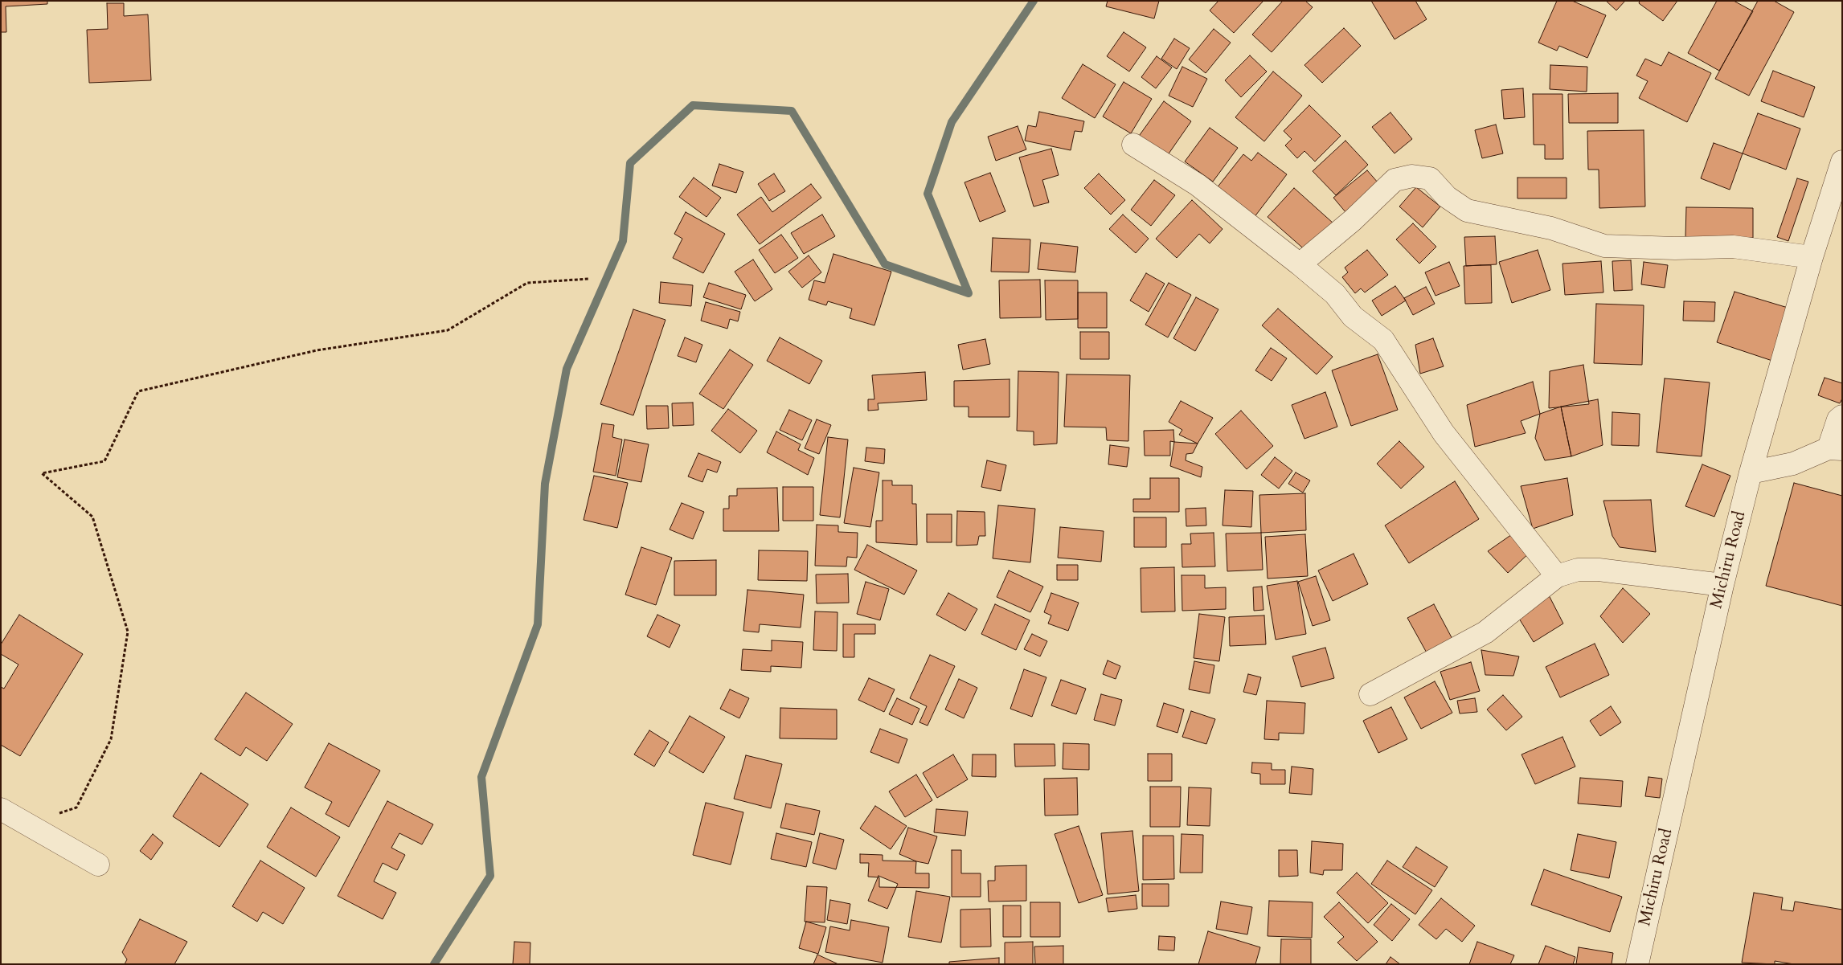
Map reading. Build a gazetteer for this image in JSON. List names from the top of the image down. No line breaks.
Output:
{"streets":{"street":["Michiru Road"]}}
